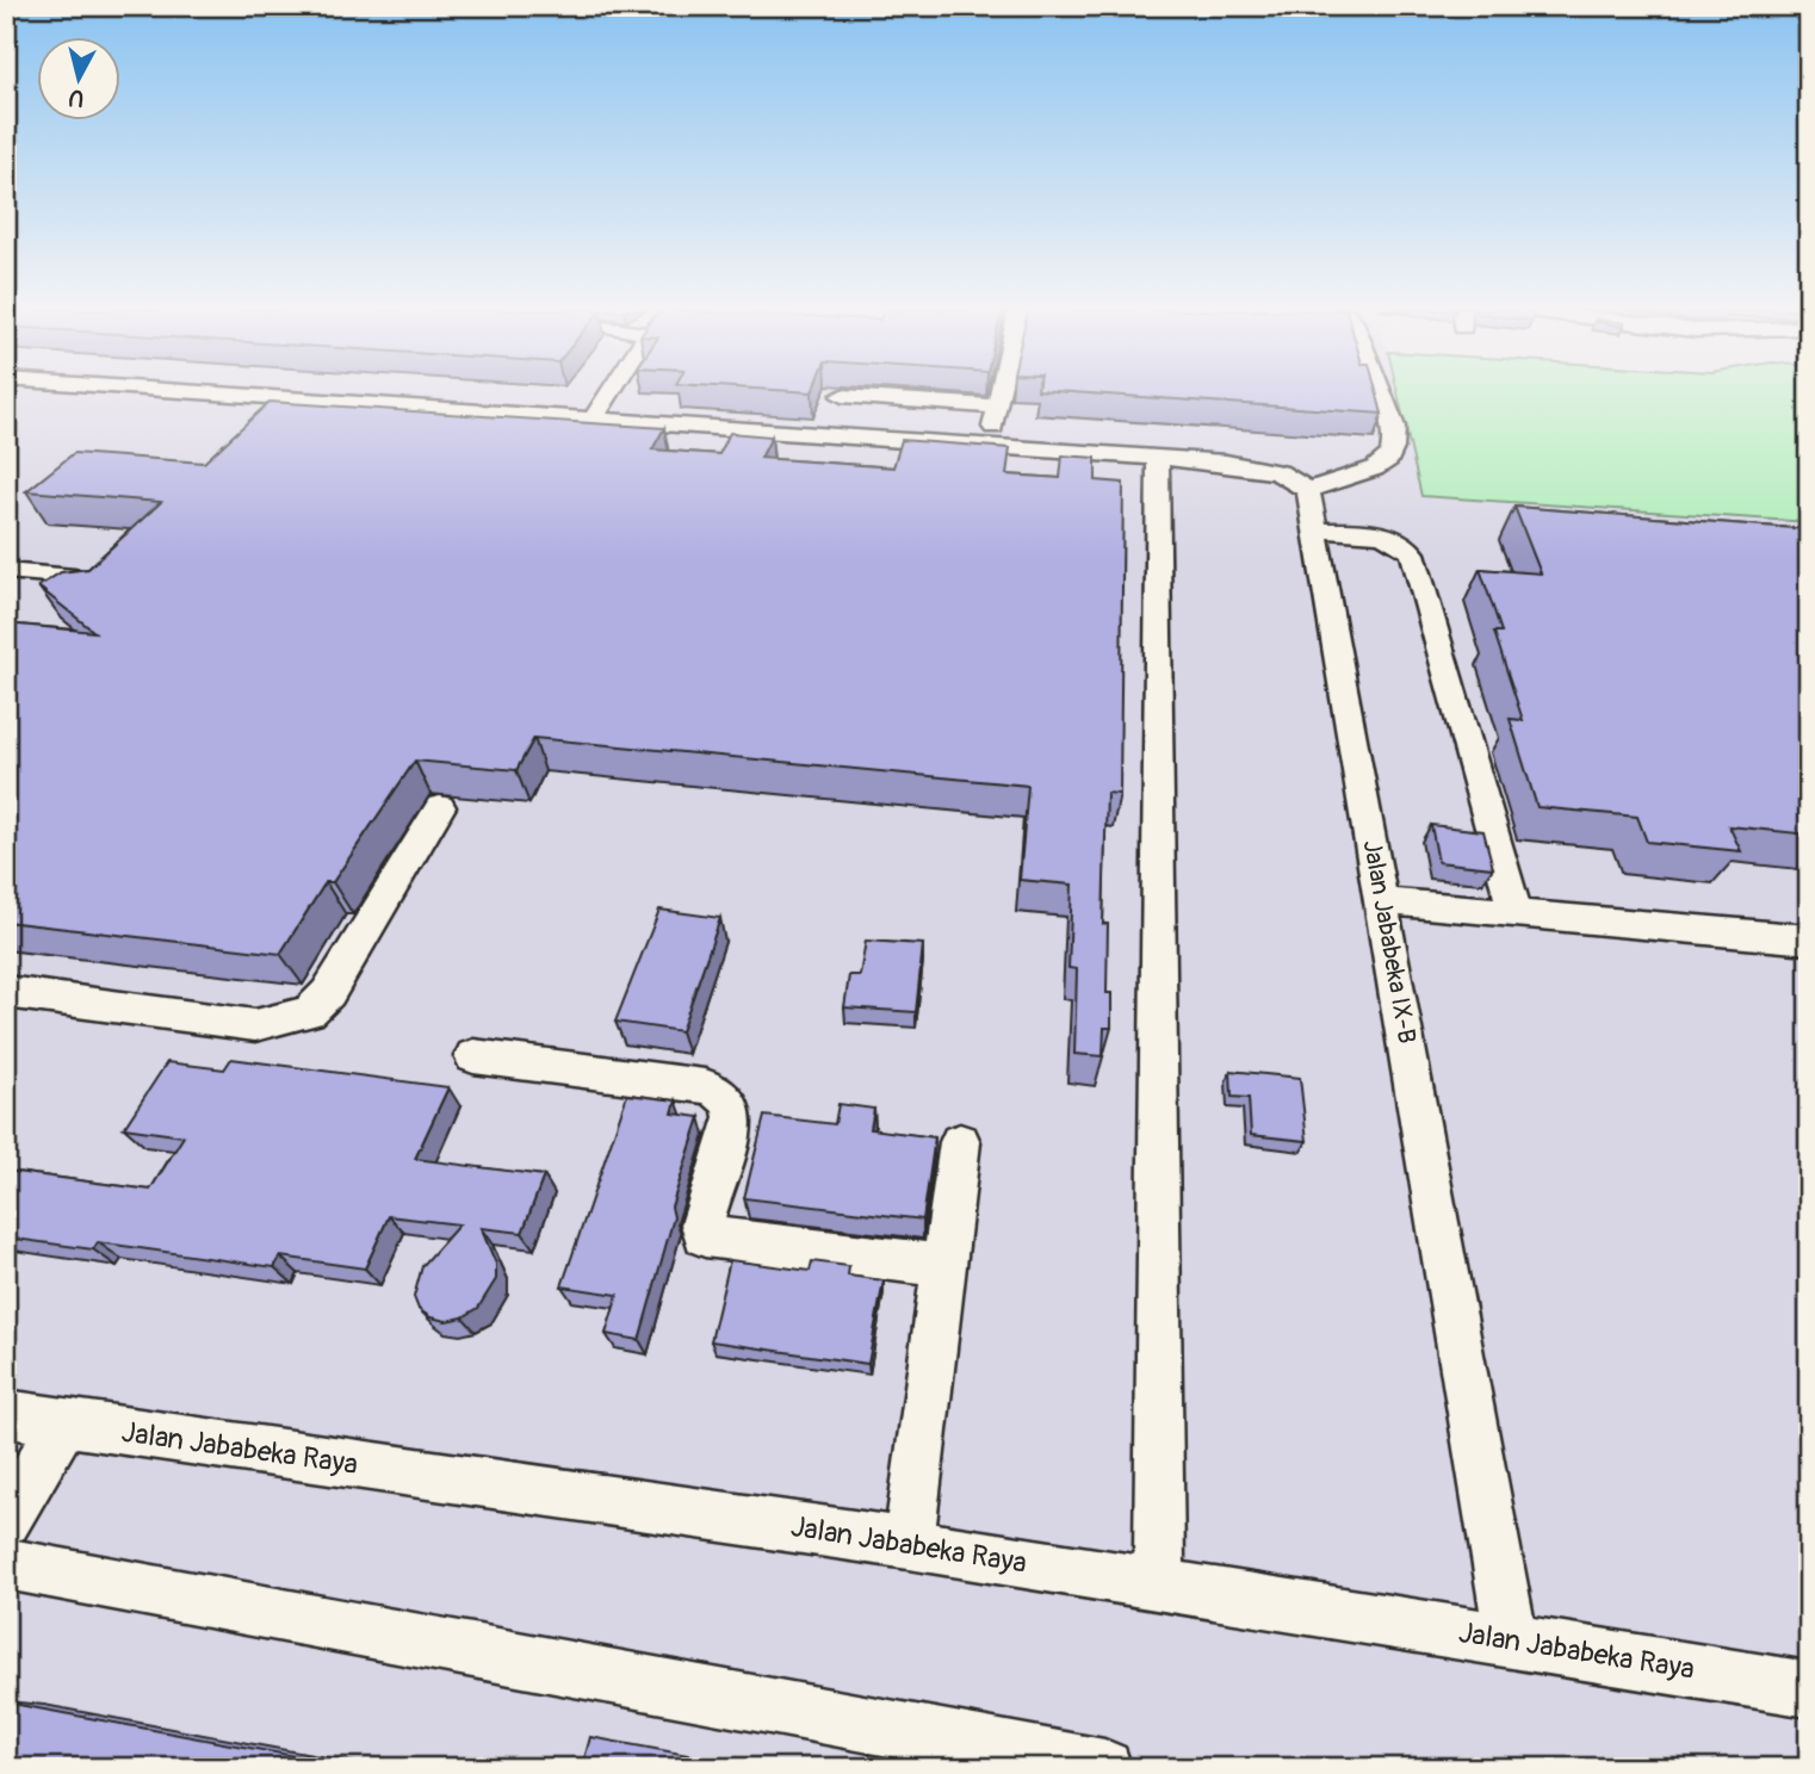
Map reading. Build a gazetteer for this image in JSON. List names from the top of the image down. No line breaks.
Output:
{"streets":{"street":["Jalan Jababeka IX-B","Jalan Jababeka Raya"]},"crossings":[["Jalan Jababeka IX-B","Jalan Jababeka Raya"]],"north":"bottom"}
